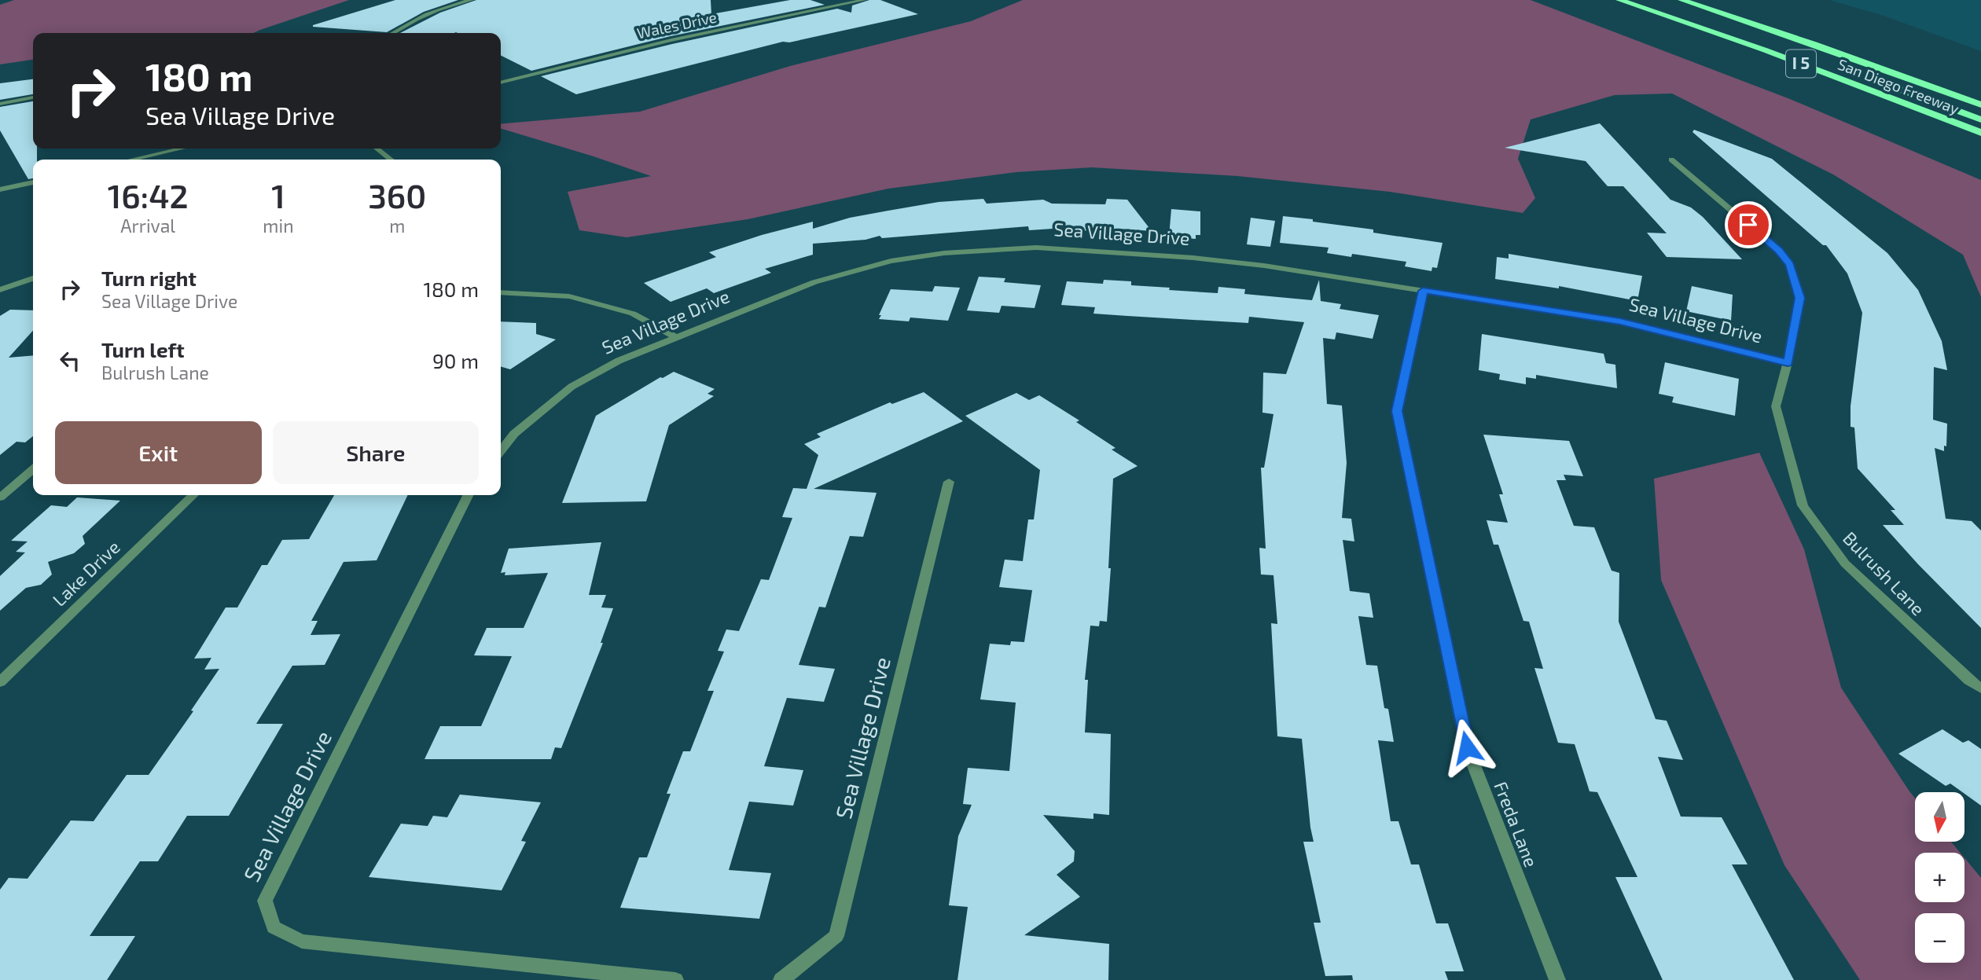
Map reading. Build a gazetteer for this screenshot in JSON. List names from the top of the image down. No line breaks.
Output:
{"streets":{"highway":["I 5","San Diego Freeway"],"street":["Wales Drive","Sea Village Drive","Lake Drive","Bulrush Lane","Freda Lane"]},"crossings":[["Sea Village Drive","Bulrush Lane"],["Sea Village Drive","Freda Lane"]],"north":"bottom","page":{"turn":["180 m","Sea Village Drive"],"eta":["16:42","Arrival","1","min","360","m"],"list":[{"name":"Turn right","note":"Sea Village Drive","value":"180 m"},{"name":"Turn left","note":"Bulrush Lane","value":"90 m"}],"buttons":["Exit","Share"],"map_buttons":["+","−"]}}
